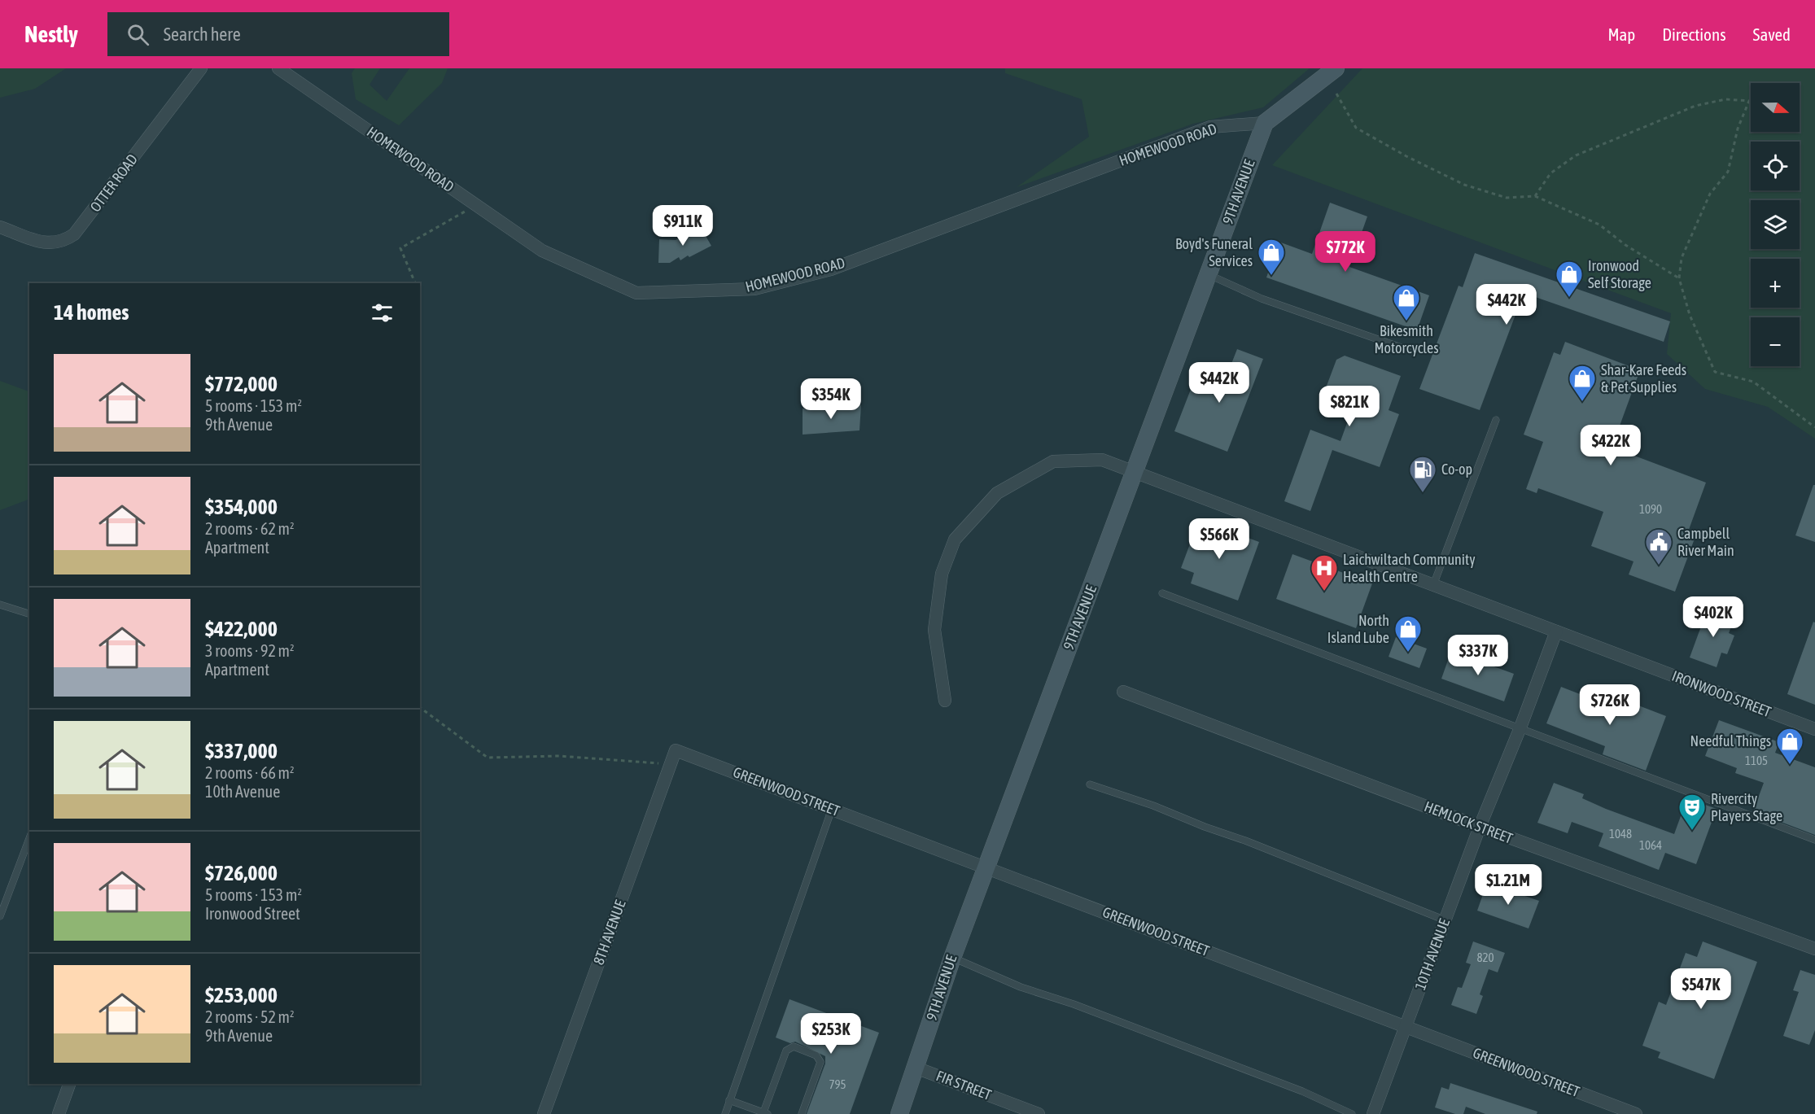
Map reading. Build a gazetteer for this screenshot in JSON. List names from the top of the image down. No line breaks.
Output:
{"streets":{"main road":["9TH AVENUE"],"street":["HOMEWOOD ROAD","OTTER ROAD","IRONWOOD STREET","GREENWOOD STREET","HEMLOCK STREET","8TH AVENUE","10TH AVENUE","FIR STREET"]},"crossings":[["HOMEWOOD ROAD","9TH AVENUE"],["9TH AVENUE","IRONWOOD STREET"],["9TH AVENUE","GREENWOOD STREET"],["9TH AVENUE","FIR STREET"],["IRONWOOD STREET","10TH AVENUE"],["GREENWOOD STREET","8TH AVENUE"],["GREENWOOD STREET","10TH AVENUE"],["HEMLOCK STREET","10TH AVENUE"]],"places":{"shop":["Boyd's Funeral Services","Ironwood Self Storage","Bikesmith Motorcycles","Shar-Kare Feeds & Pet Supplies","North Island Lube","Needful Things"],"fuel station":["Co-op"],"public building":["Campbell River Main"],"hospital":["Laichwiltach Community Health Centre"],"theatre":["Rivercity Players Stage"]},"house_numbers":["1090","1105","1048","1064","820","795"],"north":"right","page":{"header":"Nestly","search":"Search here","nav":["Map","Directions","Saved"],"map_buttons":["+","−"],"price":["$911K","$772K","$442K","$442K","$354K","$821K","$422K","$566K","$402K","$337K","$726K","$1.21M","$547K","$253K"],"heading":"14 homes","list":[{"name":"$772,000","note":"5 rooms · 153 m² · 9th Avenue"},{"name":"$354,000","note":"2 rooms · 62 m² · Apartment"},{"name":"$422,000","note":"3 rooms · 92 m² · Apartment"},{"name":"$337,000","note":"2 rooms · 66 m² · 10th Avenue"},{"name":"$726,000","note":"5 rooms · 153 m² · Ironwood Street"},{"name":"$253,000","note":"2 rooms · 52 m² · 9th Avenue"}]}}
